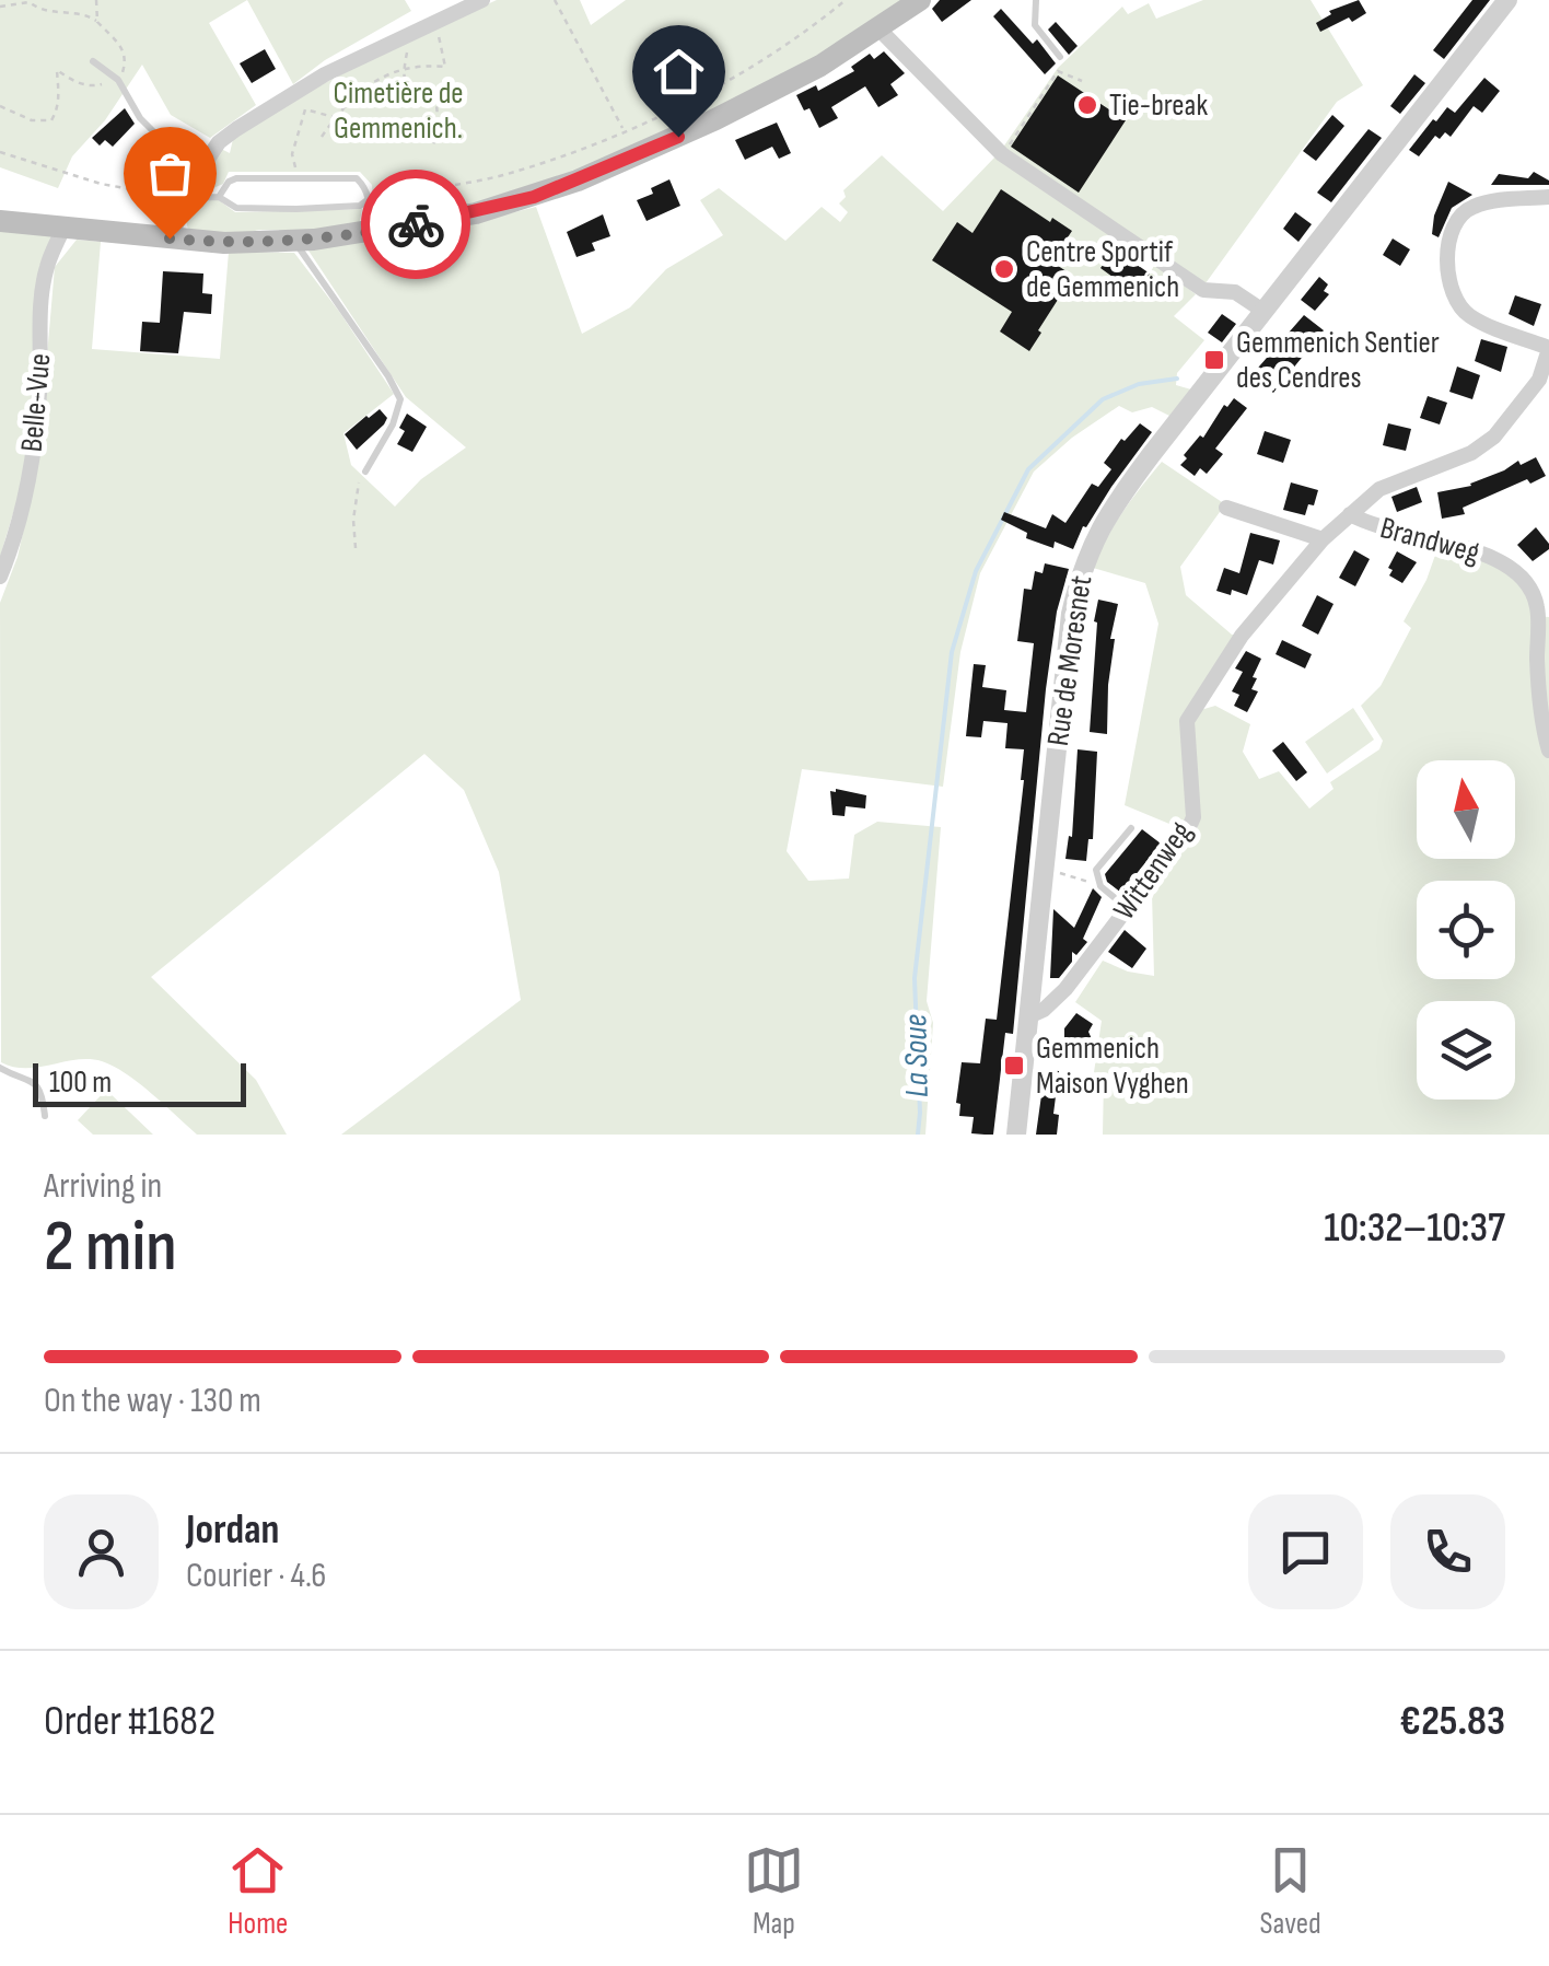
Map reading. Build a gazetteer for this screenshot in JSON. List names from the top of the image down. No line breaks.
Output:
{"streets":{"street":["Belle-Vue","Brandweg","Rue de Moresnet","Wittenweg"]},"crossings":[["Brandweg","Wittenweg"],["Rue de Moresnet","Wittenweg"]],"water":["La Soue"],"parks":["Cimetière de Gemmenich."],"places":{"other":["Tie-break","Centre Sportif de Gemmenich"],"transit":["Gemmenich Sentier des Cendres","Gemmenich Maison Vyghen"]},"scale_bar":"100 m","north":"top","page":{"scale":"100 m","heading":["2 min","Arriving in","10:32–10:37"],"panel":["Jordan","Courier · 4.6","Order #1682","€25.83"],"bar":"On the way · 130 m","tabs":["Home","Map","Saved"]}}
